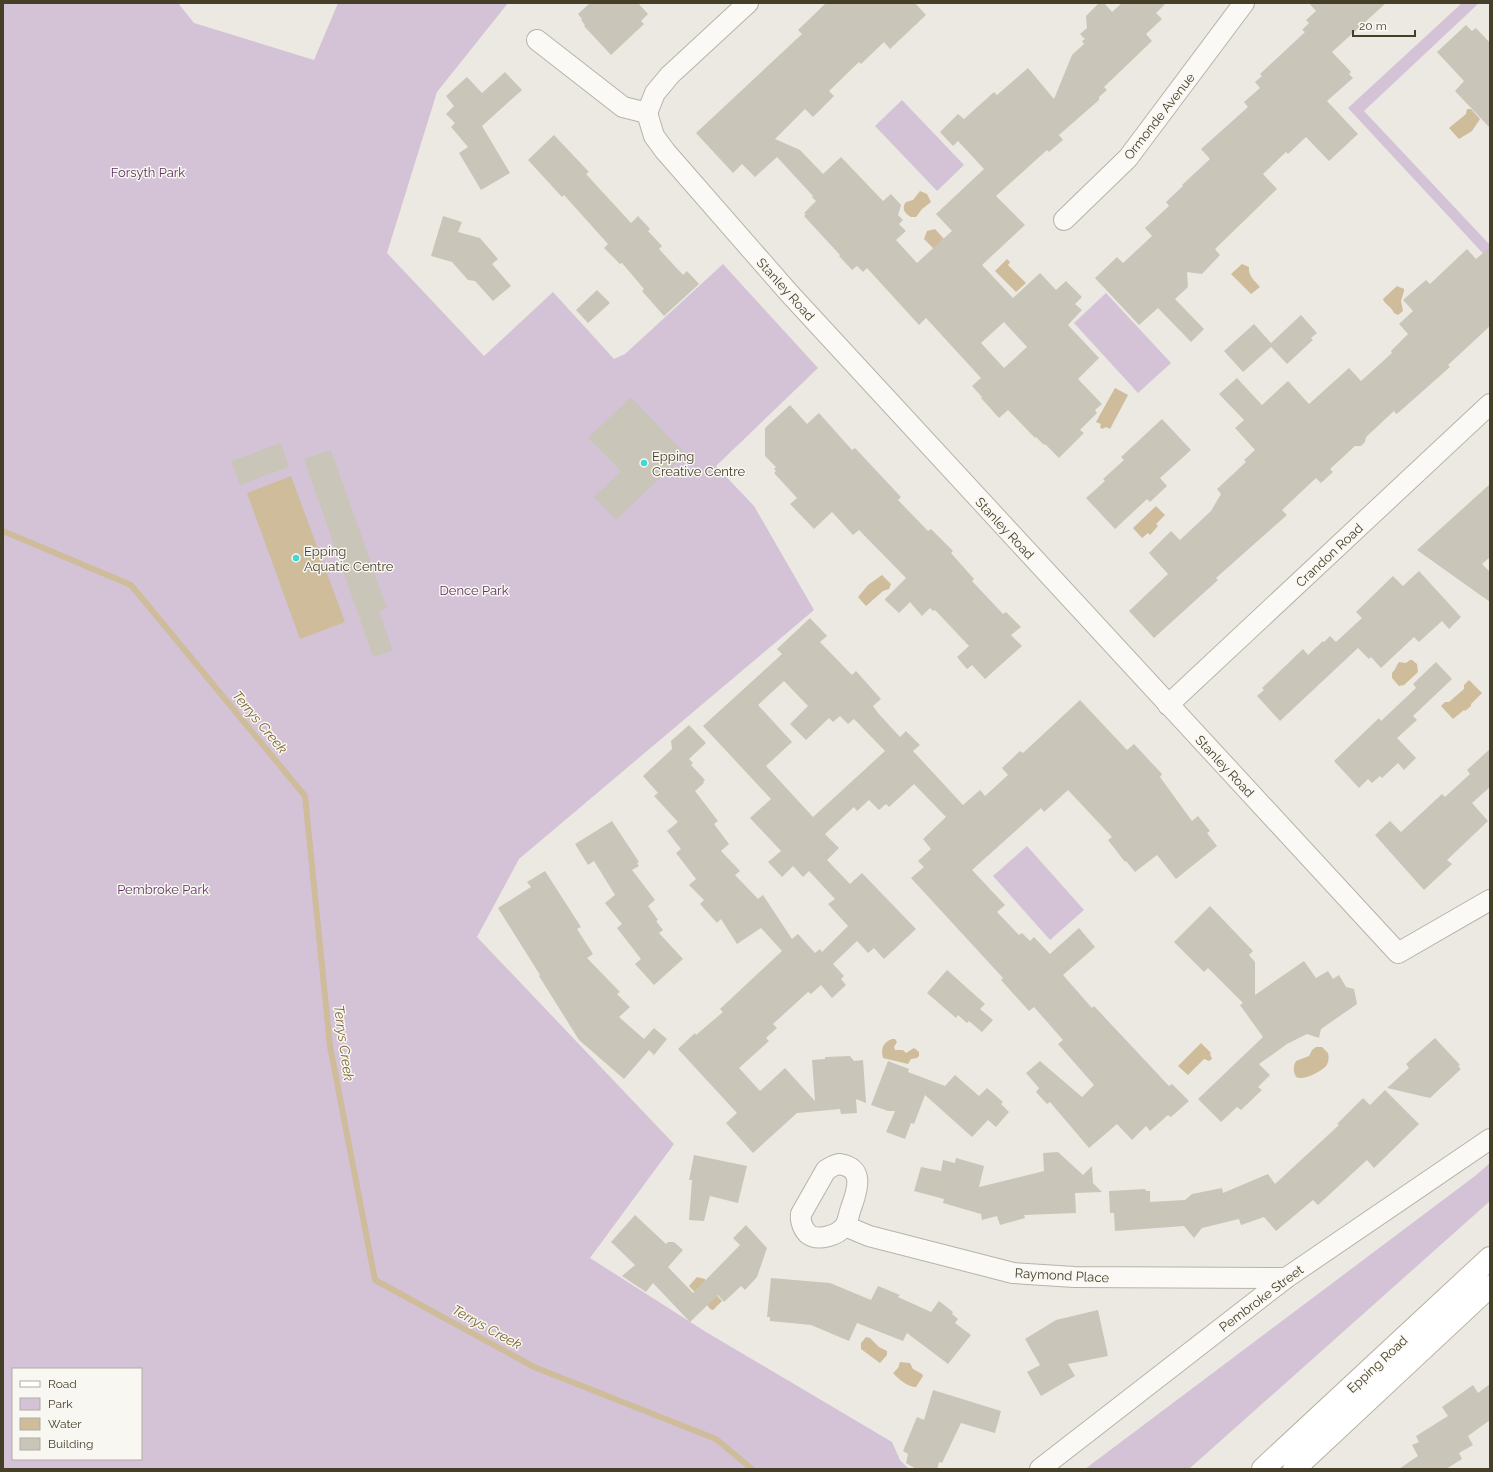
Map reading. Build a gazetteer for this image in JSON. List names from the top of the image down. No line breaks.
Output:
{"streets":{"main road":["Epping Road"],"street":["Ormonde Avenue","Stanley Road","Crandon Road","Raymond Place","Pembroke Street"]},"crossings":[["Stanley Road","Crandon Road"],["Raymond Place","Pembroke Street"]],"water":["Terrys Creek"],"parks":["Forsyth Park","Dence Park","Pembroke Park"],"places":["Epping Creative Centre","Epping Aquatic Centre"],"legend":["Road","Park","Water","Building"],"scale_bar":"20 m"}
